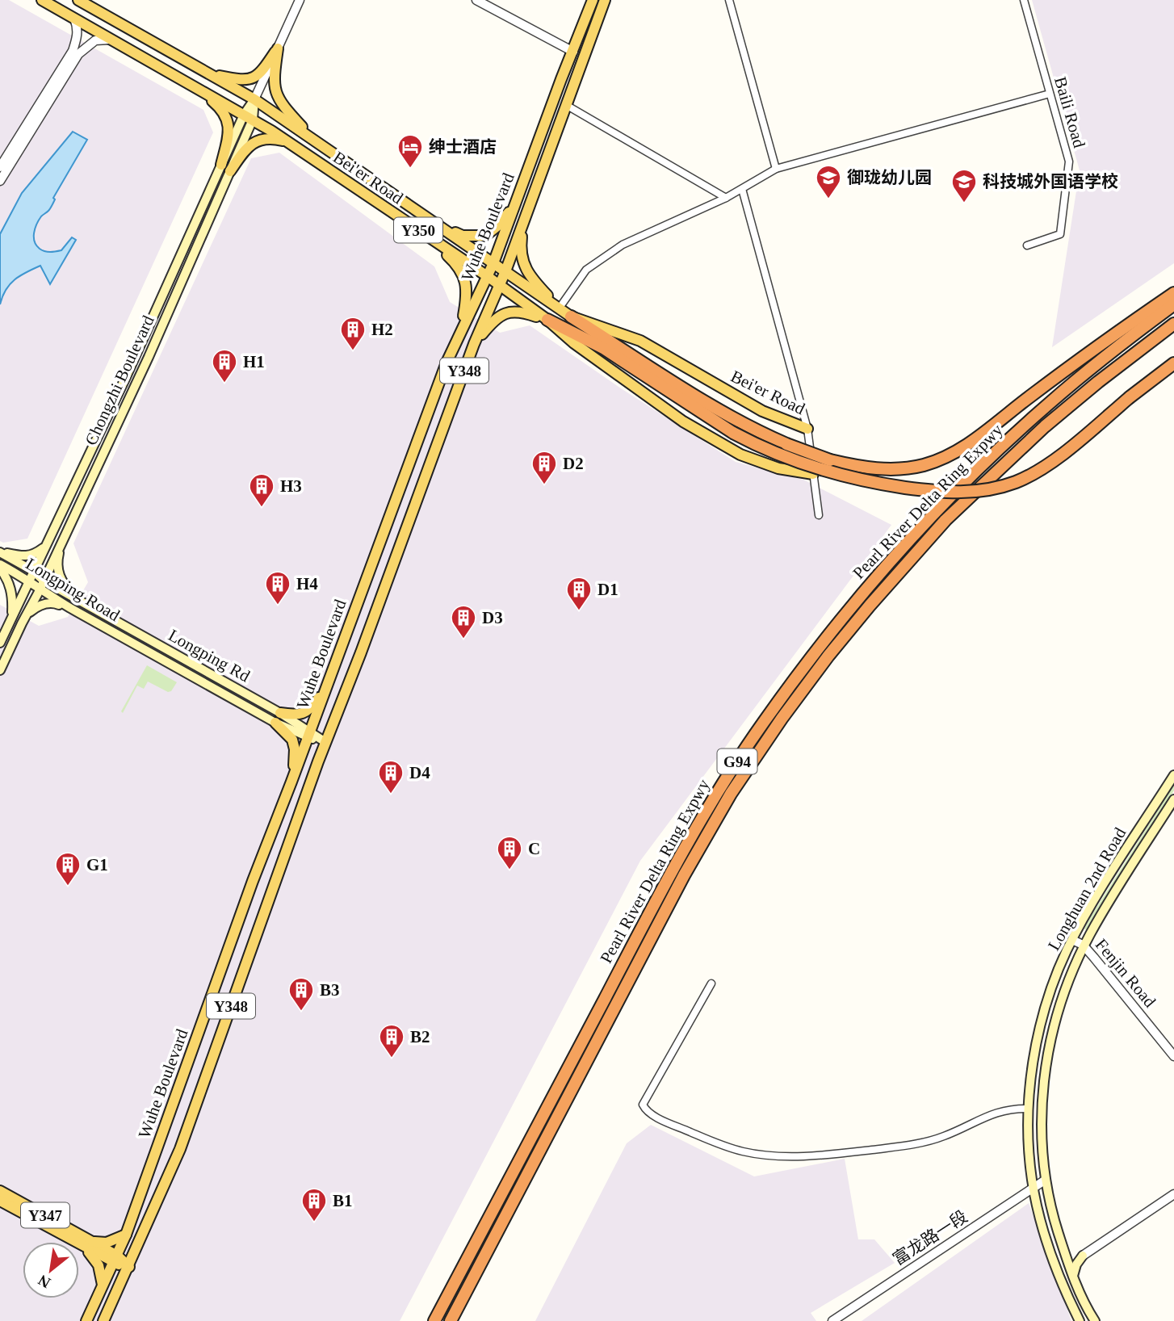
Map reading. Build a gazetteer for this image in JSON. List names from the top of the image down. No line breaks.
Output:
{"streets":{"highway":["Pearl River Delta Ring Expwy","G94"],"main road":["Bei'er Road","Wuhe Boulevard","Y350","Y348","Chongzhi Boulevard","Longping Road","Longping Rd","Longhuan 2nd Road","Y347"],"street":["Baili Road","Fenjin Road","富龙路一段"]},"crossings":[["Bei'er Road","Wuhe Boulevard"],["Bei'er Road","Chongzhi Boulevard"],["Wuhe Boulevard","Y347"],["Chongzhi Boulevard","Longping Road"],["Longping Road","Longping Rd"],["Longhuan 2nd Road","Fenjin Road"],["Longhuan 2nd Road","富龙路一段"]],"places":{"hotel":["绅士酒店"],"school or university":["御珑幼儿园","科技城外国语学校"],"building":["H2","H1","D2","H3","H4","D1","D3","D4","C","G1","B3","B2","B1"]},"north":"bottom left"}
